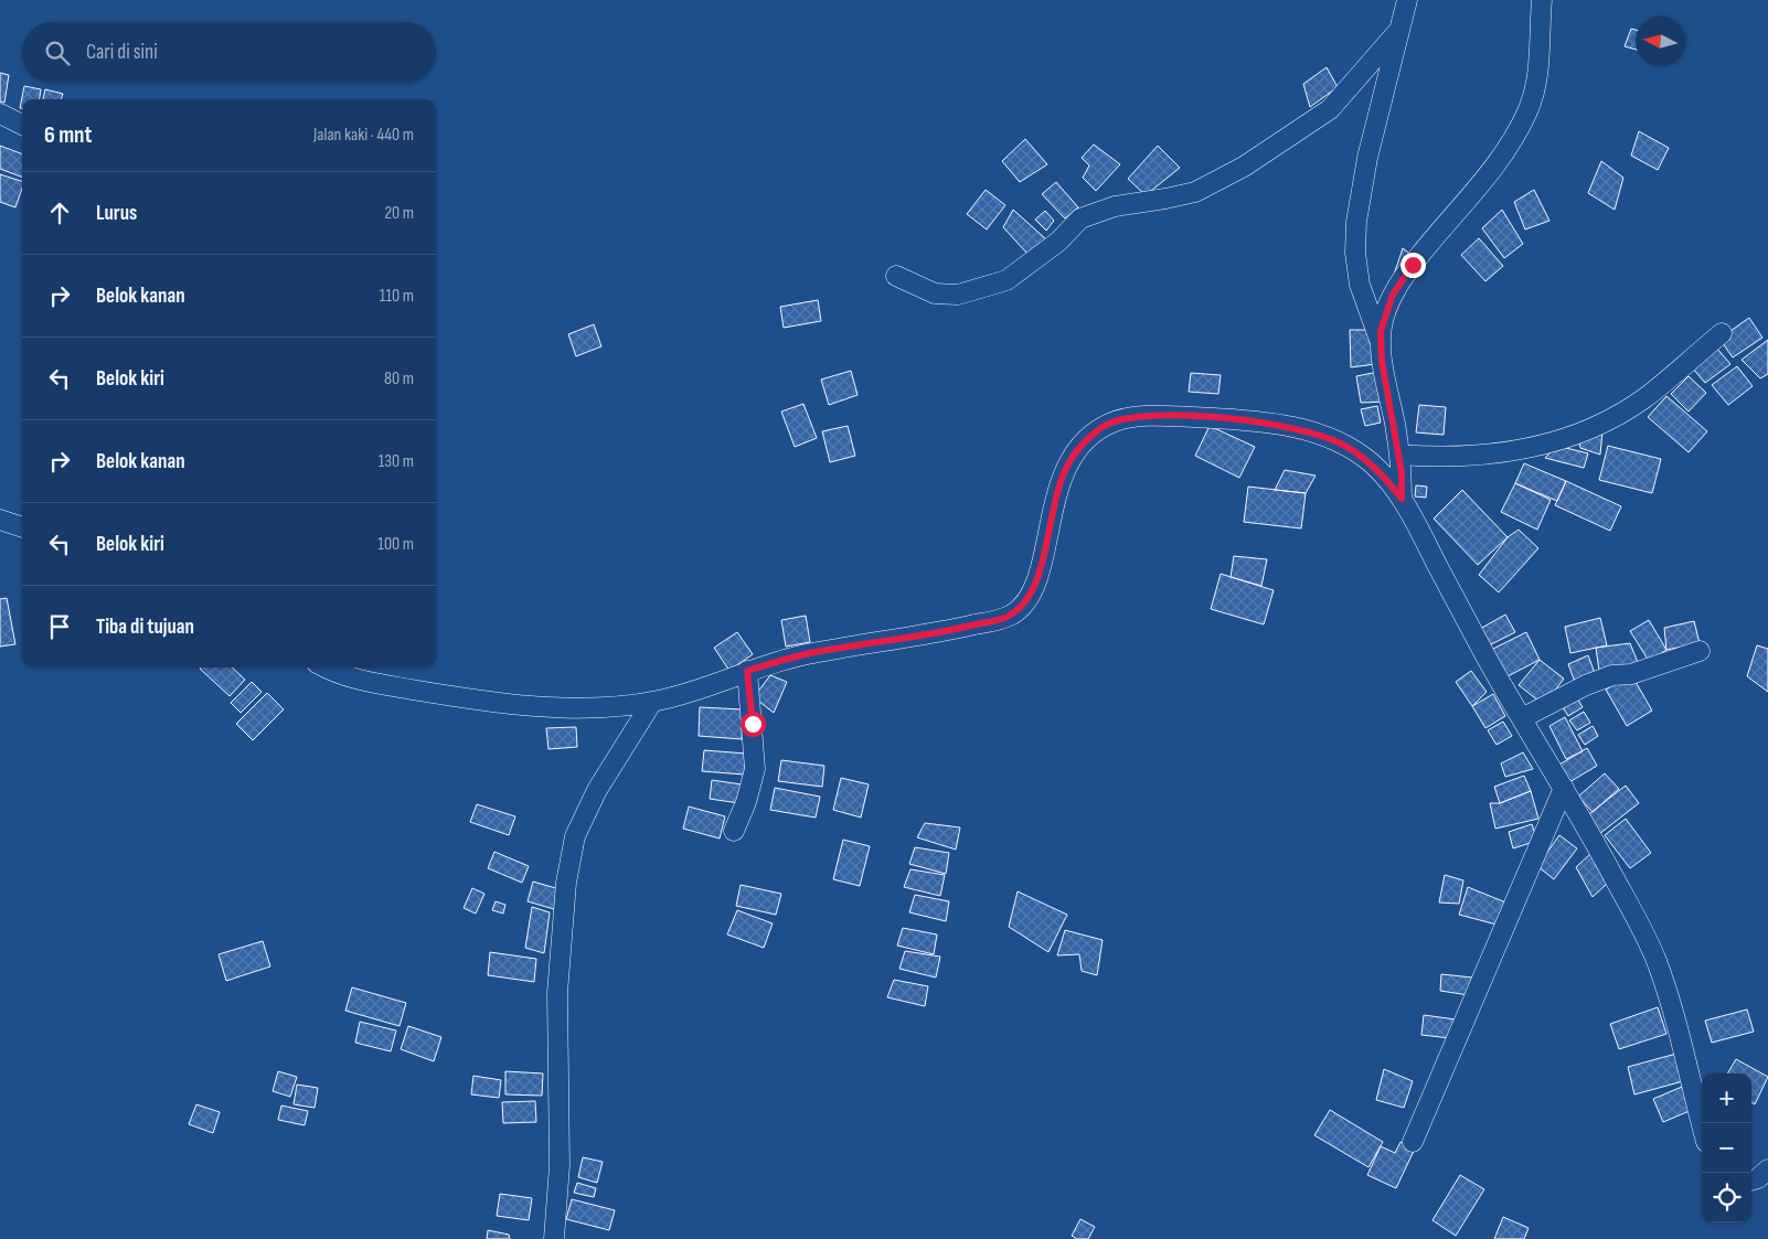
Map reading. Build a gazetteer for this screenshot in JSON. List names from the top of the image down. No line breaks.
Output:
{"north":"left","page":{"search":"Cari di sini","heading":["6 mnt","Jalan kaki · 440 m"],"list":[["Lurus","20 m"],["Belok kanan","110 m"],["Belok kiri","80 m"],["Belok kanan","130 m"],["Belok kiri","100 m"],"Tiba di tujuan"],"map_buttons":["+","−"]}}
